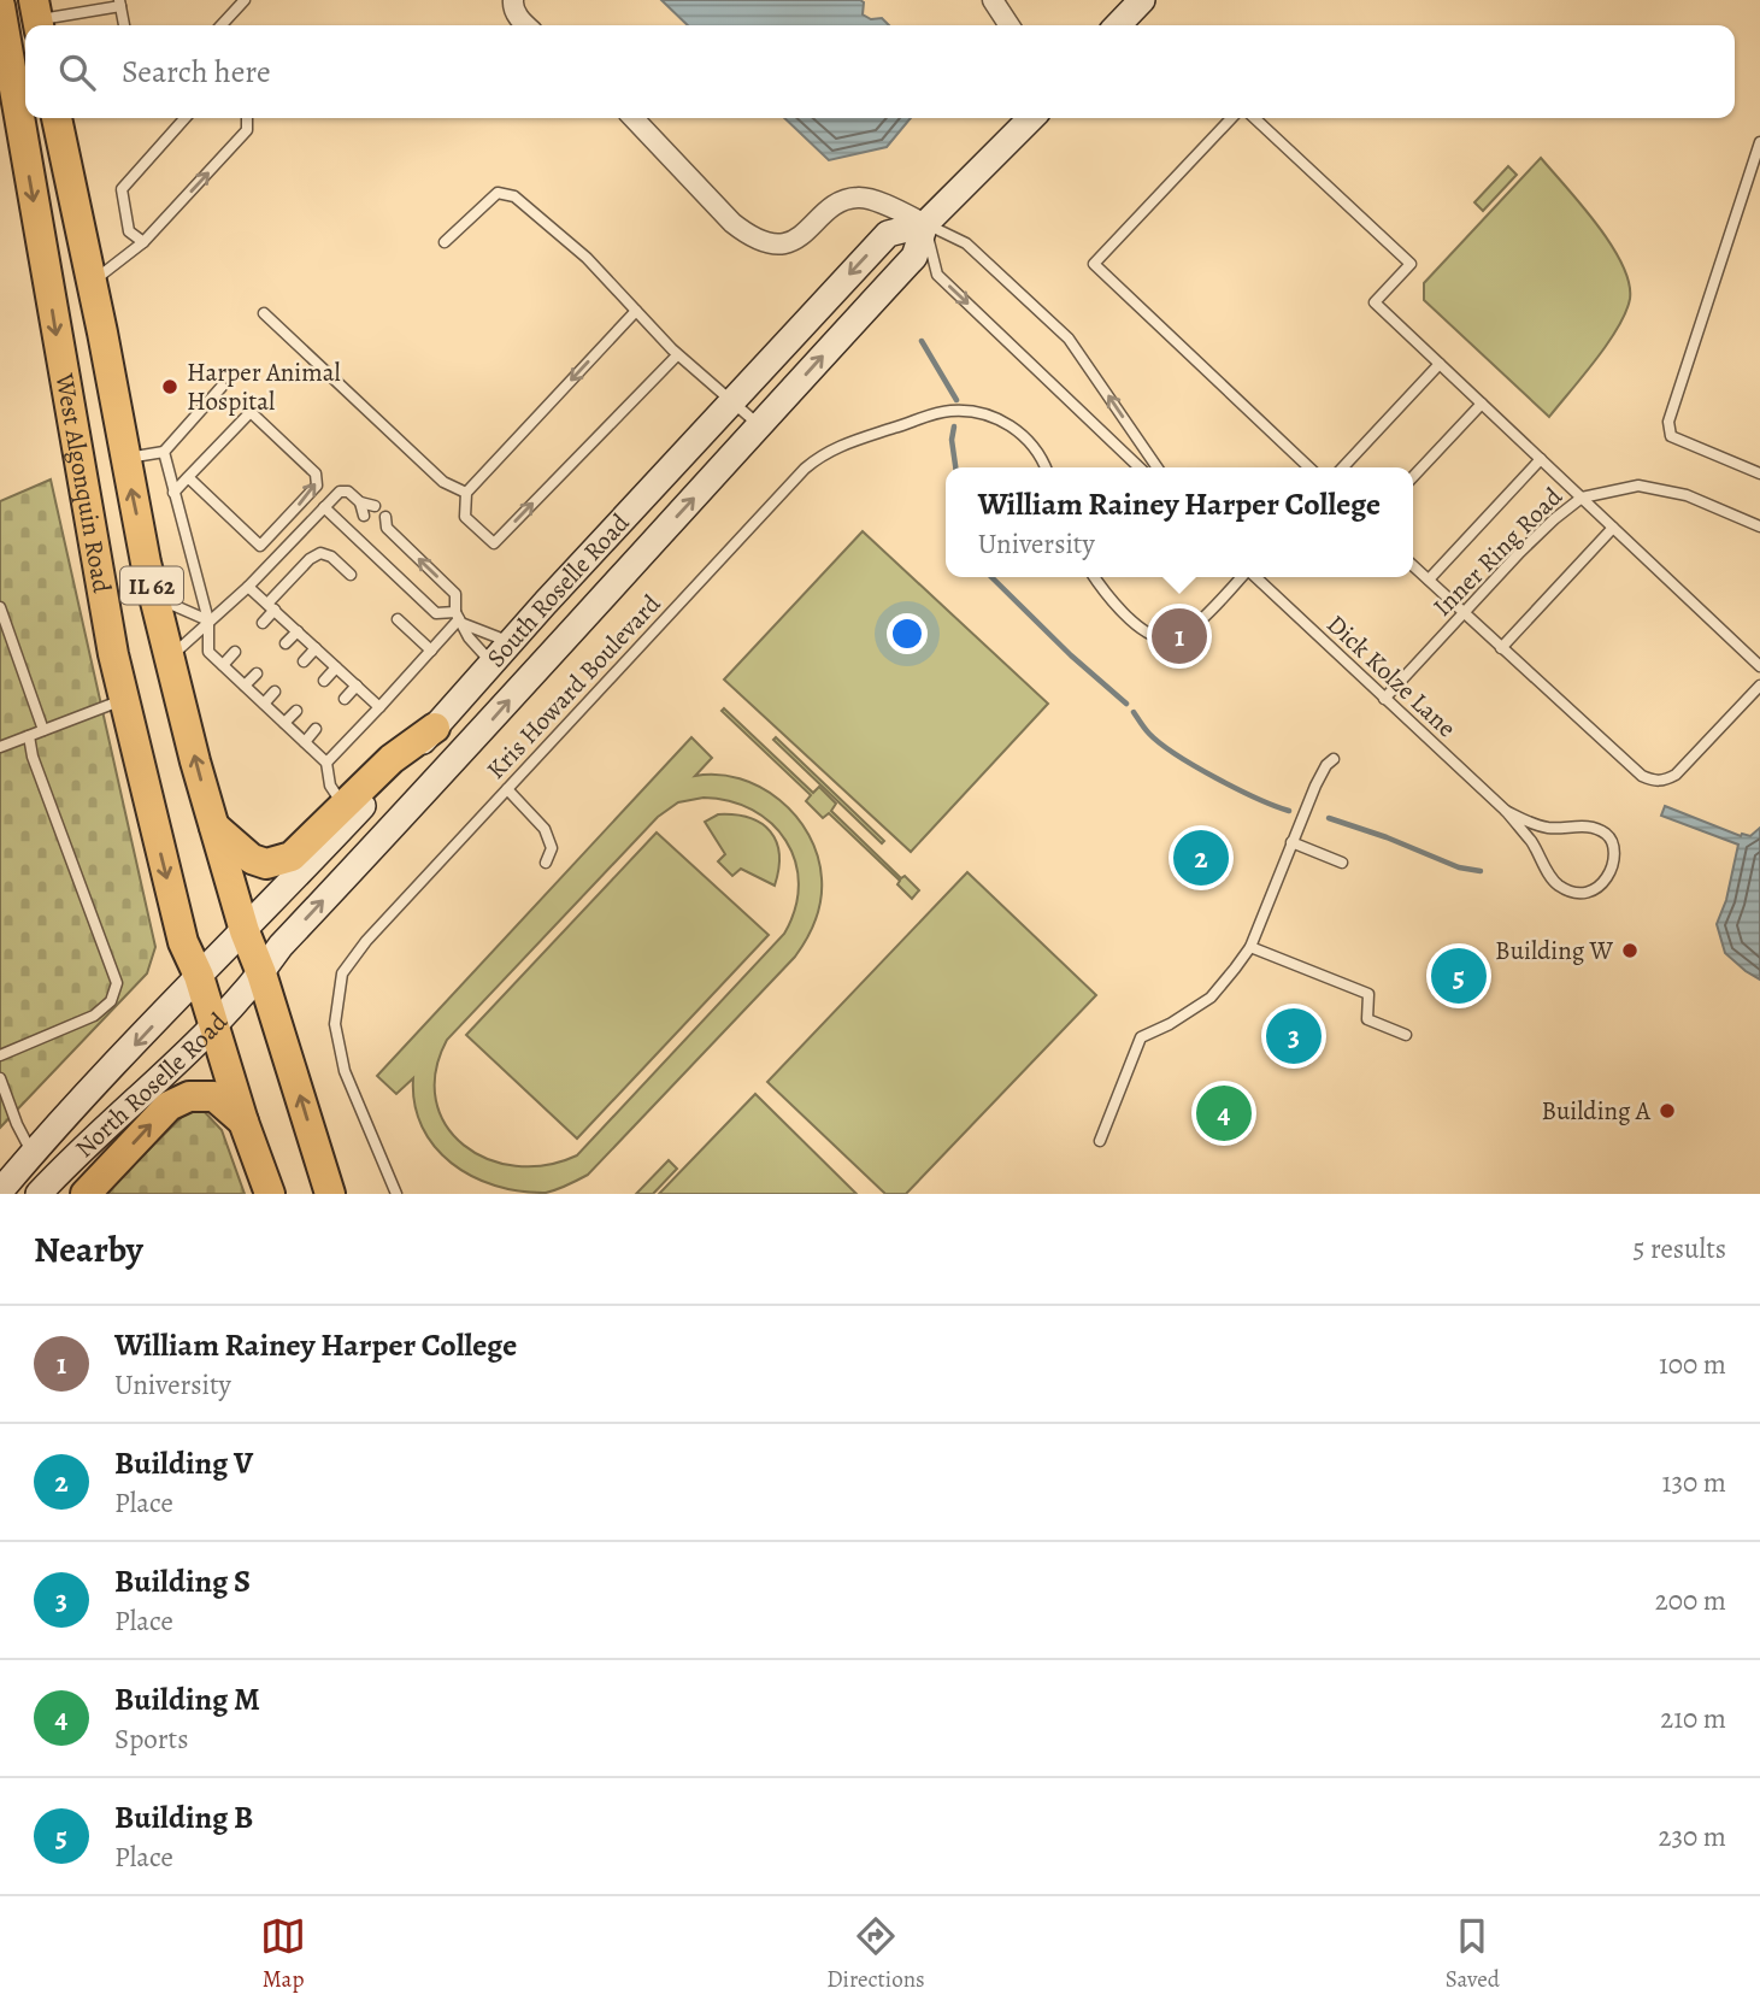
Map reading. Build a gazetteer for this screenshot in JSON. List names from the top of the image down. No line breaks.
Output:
{"streets":{"main road":["West Algonquin Road","IL 62","South Roselle Road","North Roselle Road"],"lane":["Inner Ring Road","Dick Kolze Lane","Kris Howard Boulevard"]},"crossings":[["West Algonquin Road","South Roselle Road"],["West Algonquin Road","North Roselle Road"],["Inner Ring Road","Dick Kolze Lane"],["South Roselle Road","North Roselle Road"]],"places":["Harper Animal Hospital","Building W","Building A"],"page":{"search":"Search here","popup":["William Rainey Harper College","University"],"pins":["1","2","5","3","4"],"heading":["Nearby","5 results"],"list":[{"mark":"1","name":"William Rainey Harper College","note":"University","value":"100 m"},{"mark":"2","name":"Building V","note":"Place","value":"130 m"},{"mark":"3","name":"Building S","note":"Place","value":"200 m"},{"mark":"4","name":"Building M","note":"Sports","value":"210 m"},{"mark":"5","name":"Building B","note":"Place","value":"230 m"}],"nav":["Map","Directions","Saved"]}}
